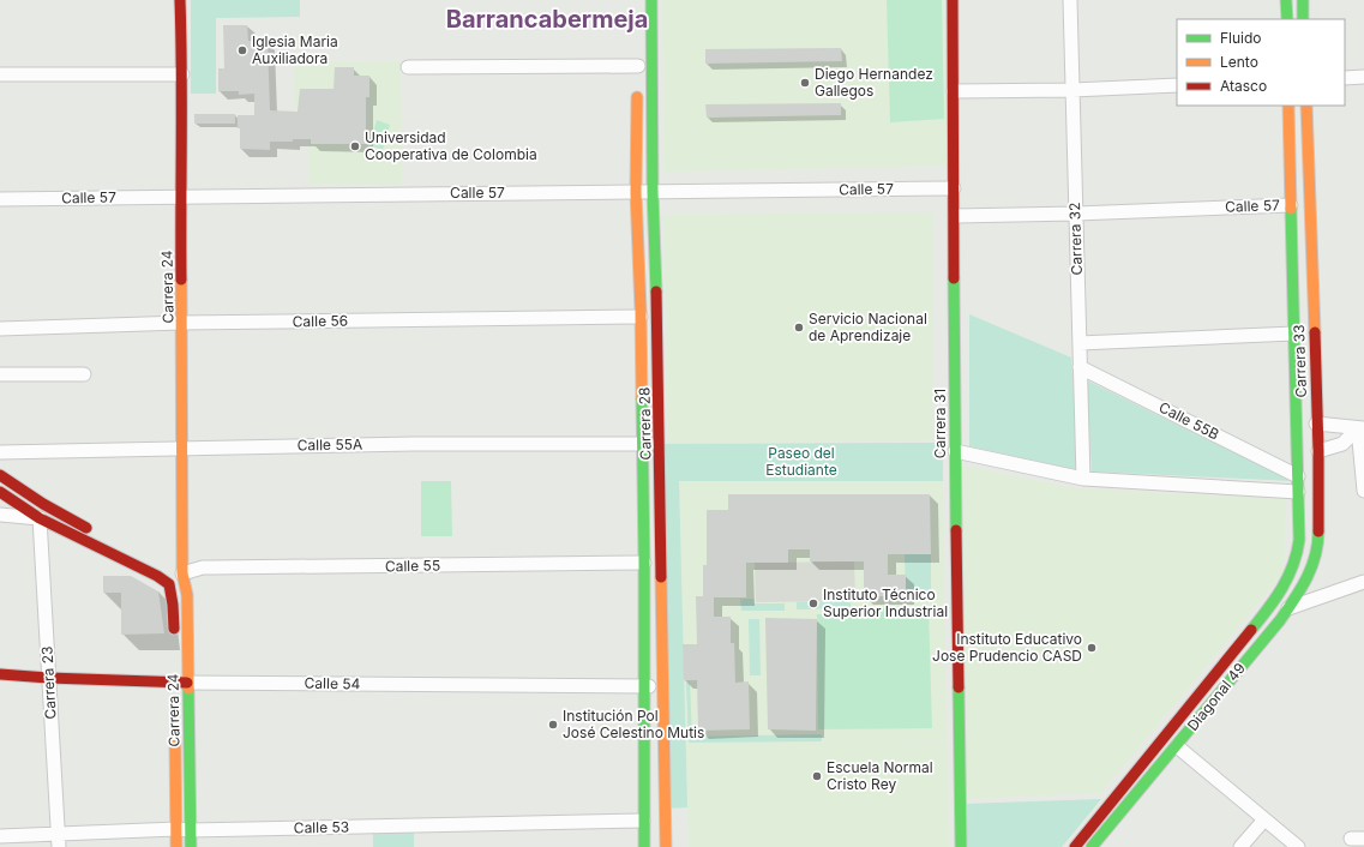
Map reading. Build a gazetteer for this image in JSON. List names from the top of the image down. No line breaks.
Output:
{"streets":{"main road":["Carrera 24","Carrera 33","Carrera 28","Carrera 31","Calle 54","Diagonal 49"],"street":["Calle 57","Carrera 32","Calle 56","Calle 55B","Calle 55A","Calle 55","Carrera 23","Calle 53"]},"crossings":[["Calle 57","Carrera 32"],["Calle 57","Carrera 24"],["Calle 57","Carrera 33"],["Calle 57","Carrera 28"],["Calle 57","Carrera 31"],["Carrera 32","Calle 55B"],["Carrera 24","Calle 56"],["Carrera 24","Calle 55A"],["Carrera 24","Calle 55"],["Carrera 24","Calle 54"],["Carrera 24","Calle 53"],["Calle 56","Carrera 28"],["Carrera 33","Calle 55B"],["Carrera 33","Diagonal 49"],["Carrera 28","Calle 55A"],["Carrera 28","Calle 55"],["Carrera 28","Calle 54"],["Carrera 28","Calle 53"],["Carrera 23","Calle 54"],["Carrera 23","Calle 53"]],"districts":["Barrancabermeja"],"parks":["Paseo del Estudiante"],"places":["Iglesia Maria Auxiliadora","Diego Hernandez Gallegos","Universidad Cooperativa de Colombia","Servicio Nacional de Aprendizaje","Instituto Técnico Superior Industrial","Instituto Educativo Jose Prudencio CASD","Institución Pol José Celestino Mutis","Escuela Normal Cristo Rey"],"legend":["Fluido","Lento","Atasco"]}
